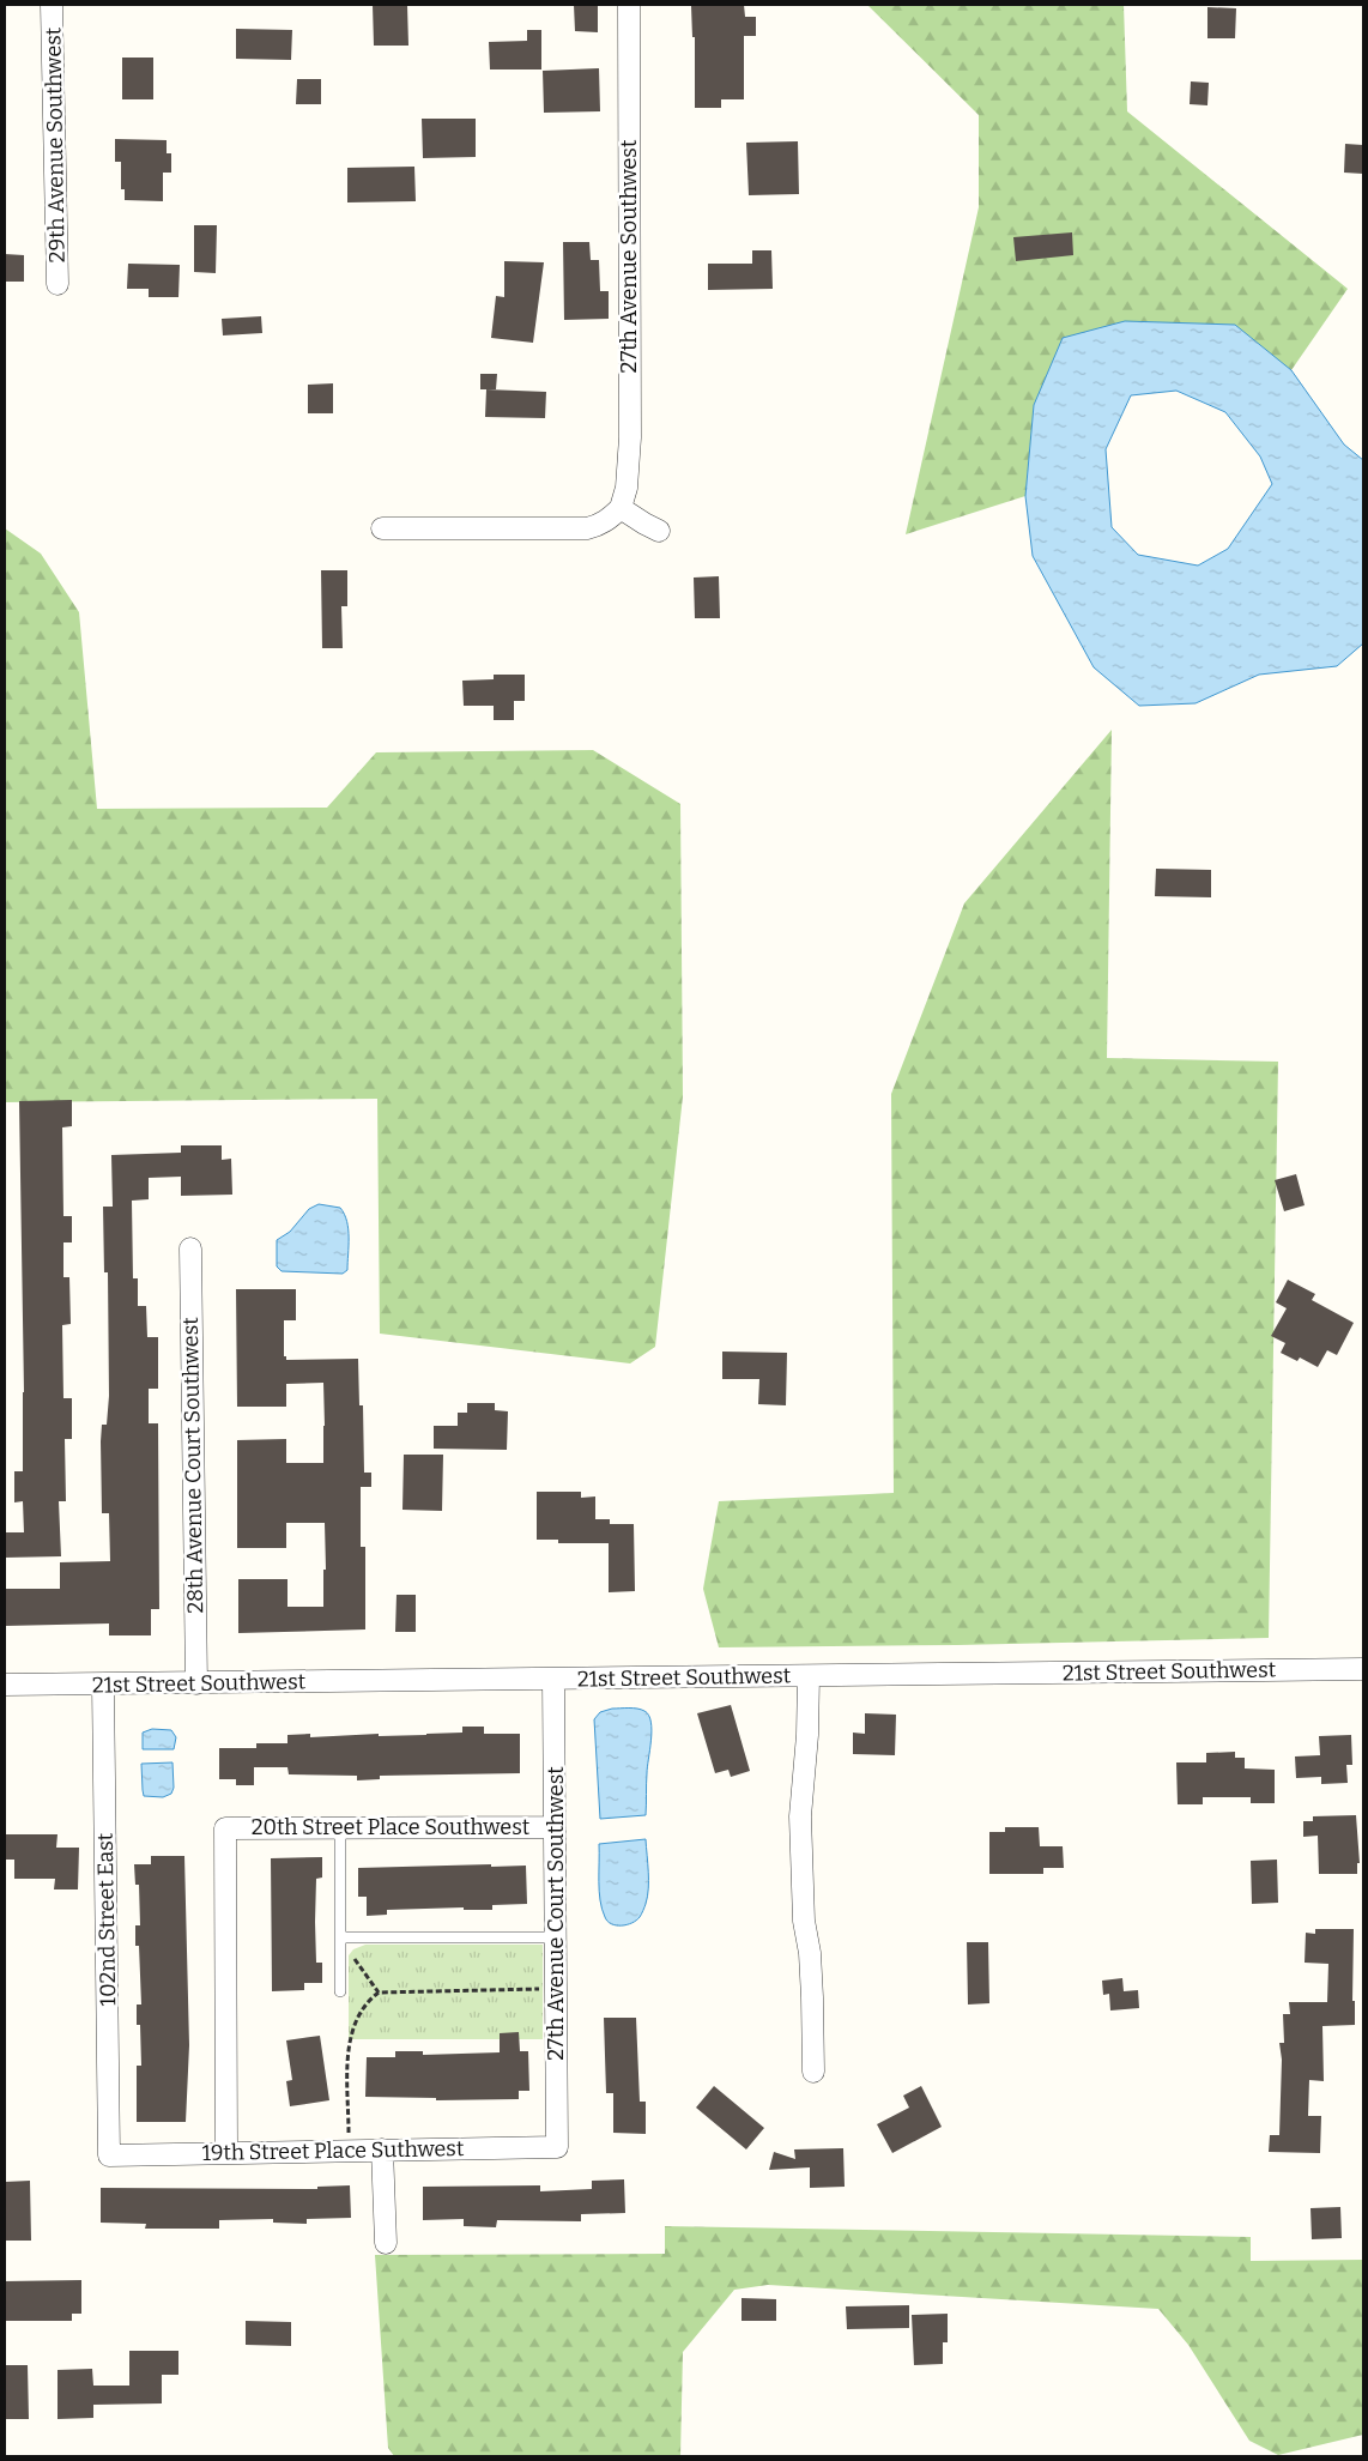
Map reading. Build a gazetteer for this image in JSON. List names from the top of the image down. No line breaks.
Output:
{"streets":{"street":["29th Avenue Southwest","27th Avenue Southwest","28th Avenue Court Southwest","21st Street Southwest","20th Street Place Southwest","27th Avenue Court Southwest","102nd Street East","19th Street Place Suthwest"]},"crossings":[["28th Avenue Court Southwest","21st Street Southwest"],["21st Street Southwest","27th Avenue Court Southwest"],["21st Street Southwest","102nd Street East"],["20th Street Place Southwest","27th Avenue Court Southwest"],["20th Street Place Southwest","19th Street Place Suthwest"],["27th Avenue Court Southwest","19th Street Place Suthwest"],["102nd Street East","19th Street Place Suthwest"]]}
